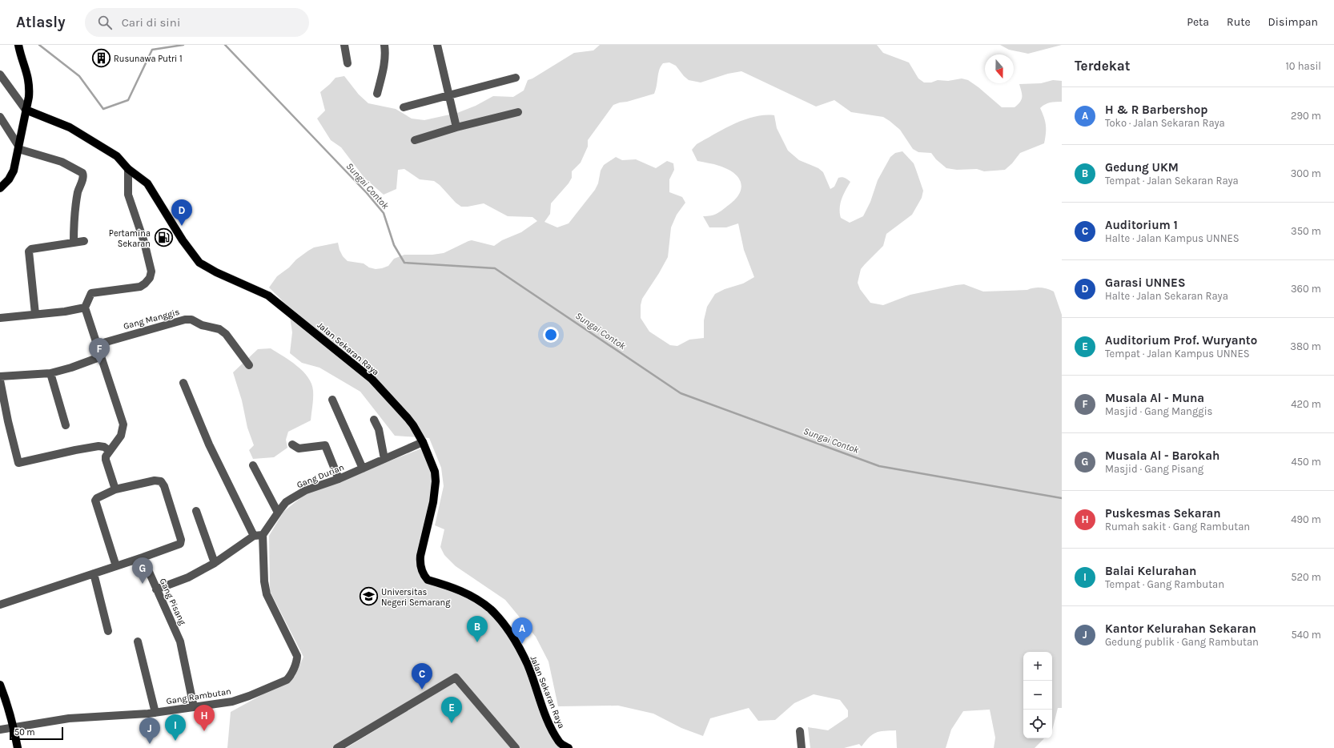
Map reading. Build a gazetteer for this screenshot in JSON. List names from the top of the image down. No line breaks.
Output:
{"streets":{"main road":["Jalan Sekaran Raya"],"street":["Gang Manggis","Gang Durian","Gang Pisang","Gang Rambutan"]},"crossings":[["Jalan Sekaran Raya","Gang Durian"],["Gang Durian","Gang Rambutan"],["Gang Pisang","Gang Rambutan"]],"water":["Sungai Contok"],"places":{"building":["Rusunawa Putri 1"],"fuel station":["Pertamina Sekaran"],"school or university":["Universitas Negeri Semarang"]},"scale_bar":"50 m","north":"bottom","page":{"header":"Atlasly","search":"Cari di sini","nav":["Peta","Rute","Disimpan"],"heading":["Terdekat","10 hasil"],"list":[{"mark":"A","name":"H & R Barbershop","note":"Toko · Jalan Sekaran Raya","value":"290 m"},{"mark":"B","name":"Gedung UKM","note":"Tempat · Jalan Sekaran Raya","value":"300 m"},{"mark":"C","name":"Auditorium 1","note":"Halte · Jalan Kampus UNNES","value":"350 m"},{"mark":"D","name":"Garasi UNNES","note":"Halte · Jalan Sekaran Raya","value":"360 m"},{"mark":"E","name":"Auditorium Prof. Wuryanto","note":"Tempat · Jalan Kampus UNNES","value":"380 m"},{"mark":"F","name":"Musala Al - Muna","note":"Masjid · Gang Manggis","value":"420 m"},{"mark":"G","name":"Musala Al - Barokah","note":"Masjid · Gang Pisang","value":"450 m"},{"mark":"H","name":"Puskesmas Sekaran","note":"Rumah sakit · Gang Rambutan","value":"490 m"},{"mark":"I","name":"Balai Kelurahan","note":"Tempat · Gang Rambutan","value":"520 m"},{"mark":"J","name":"Kantor Kelurahan Sekaran","note":"Gedung publik · Gang Rambutan","value":"540 m"}],"pins":["D","F","G","B","A","C","E","H","I","J"],"map_buttons":["+","−"],"scale":"50 m"}}
